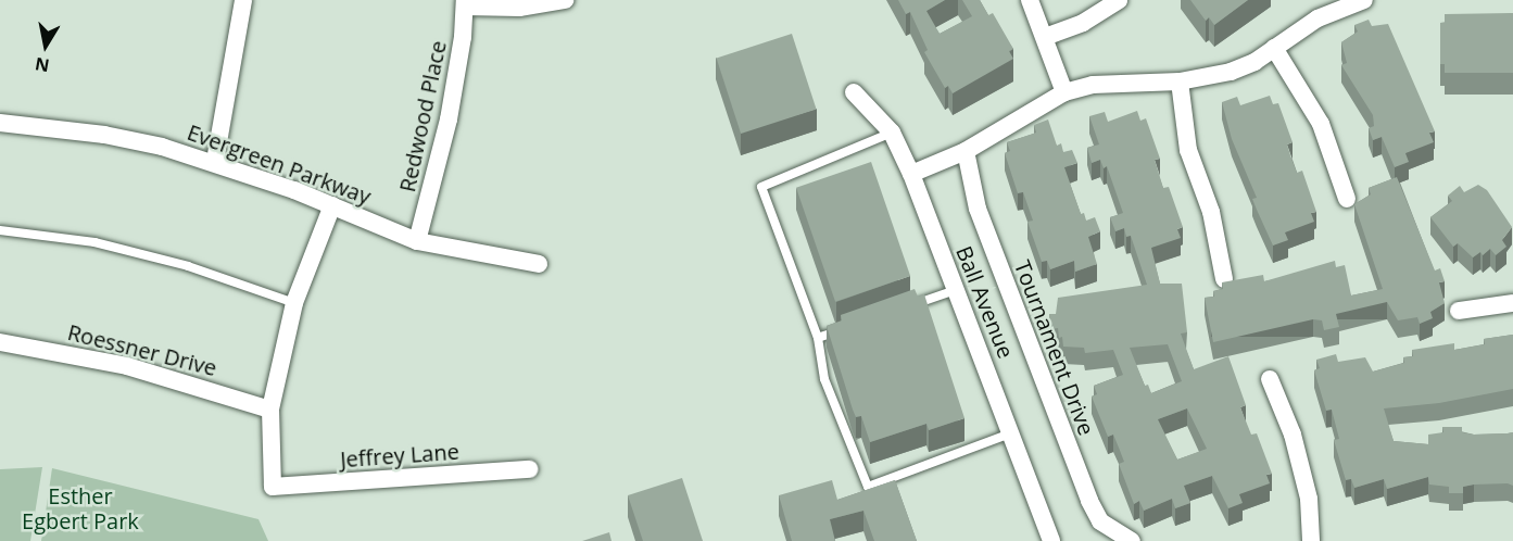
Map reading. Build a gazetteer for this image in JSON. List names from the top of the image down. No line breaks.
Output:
{"streets":{"street":["Redwood Place","Evergreen Parkway","Ball Avenue","Tournament Drive","Roessner Drive","Jeffrey Lane"]},"crossings":[["Redwood Place","Evergreen Parkway"],["Roessner Drive","Jeffrey Lane"]],"parks":["Esther Egbert Park"],"north":"bottom"}
